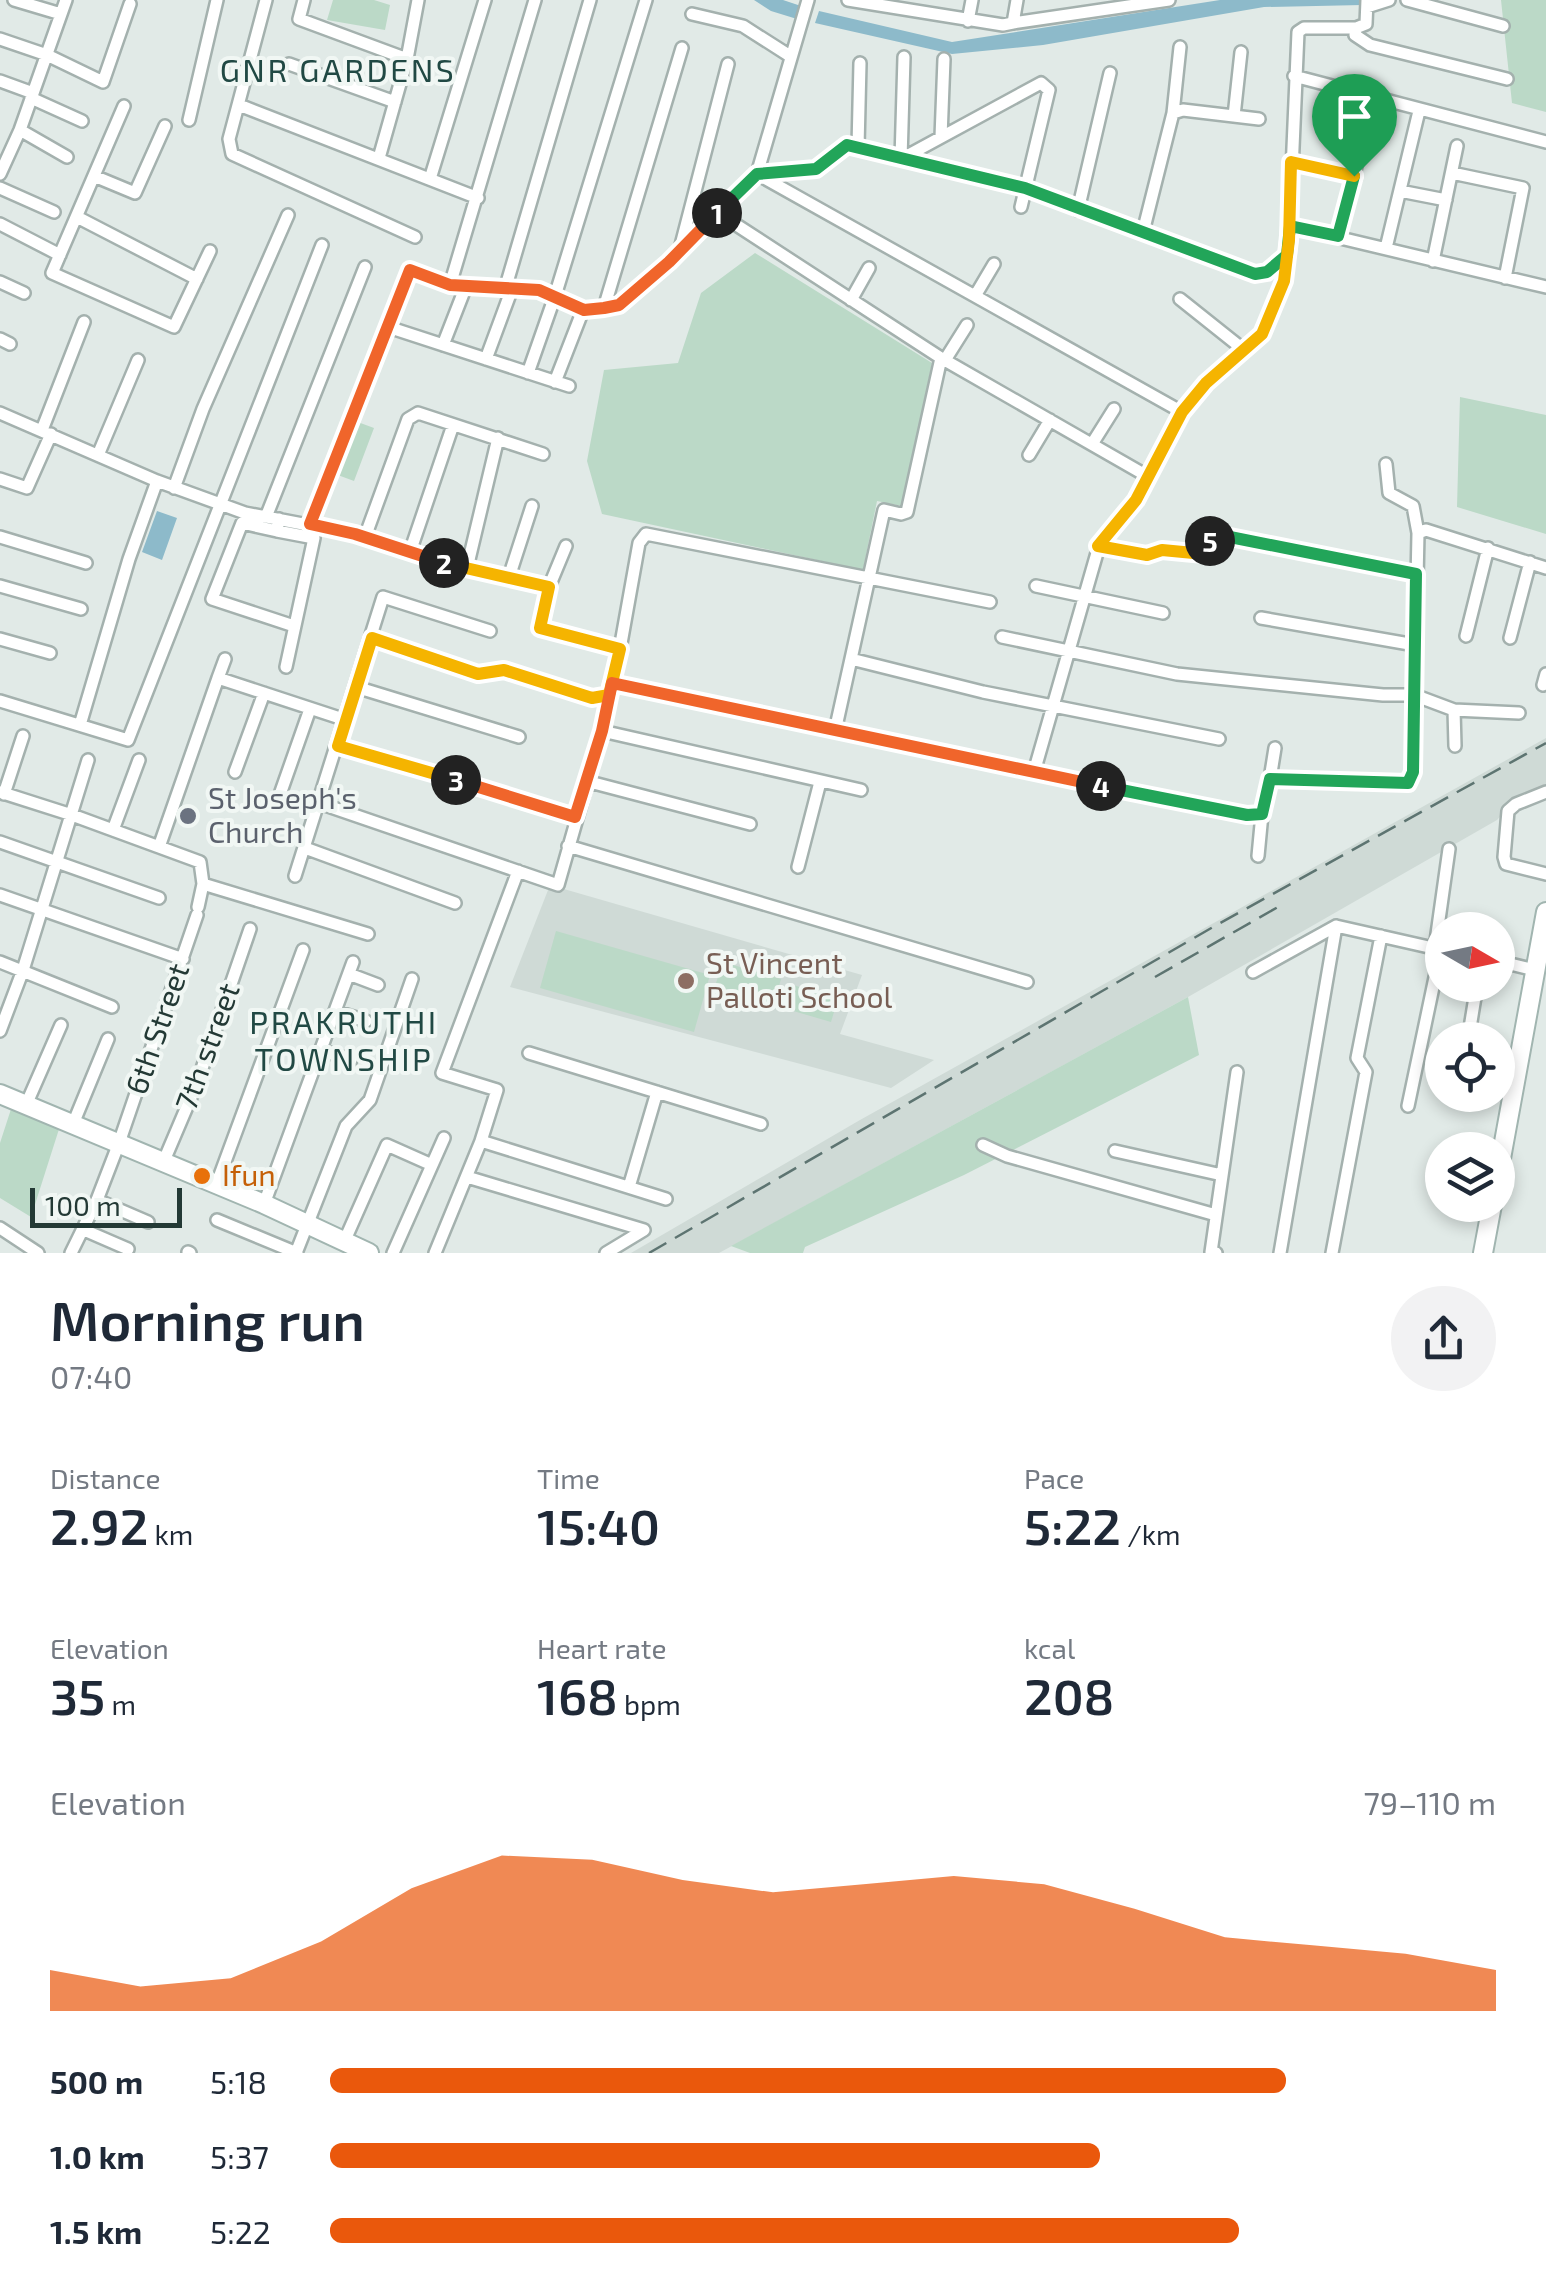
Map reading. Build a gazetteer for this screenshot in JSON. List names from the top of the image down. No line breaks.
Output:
{"streets":{"street":["6th Street","7th street"]},"districts":["GNR GARDENS","PRAKRUTHI TOWNSHIP"],"places":["St Joseph's Church","St Vincent Palloti School","Ifun"],"scale_bar":"100 m","north":"right","page":{"pins":["1","5","2","3","4"],"scale":"100 m","heading":["Morning run","07:40"],"stats":[["Distance","2.92 km"],["Time","15:40"],["Pace","5:22 /km"],["Elevation","35 m"],["Heart rate","168 bpm"],["kcal","208"]],"chart":["Elevation","79–110 m"],"list":[{"name":"500 m","note":"5:18"},{"name":"1.0 km","note":"5:37"},{"name":"1.5 km","note":"5:22"}]}}
